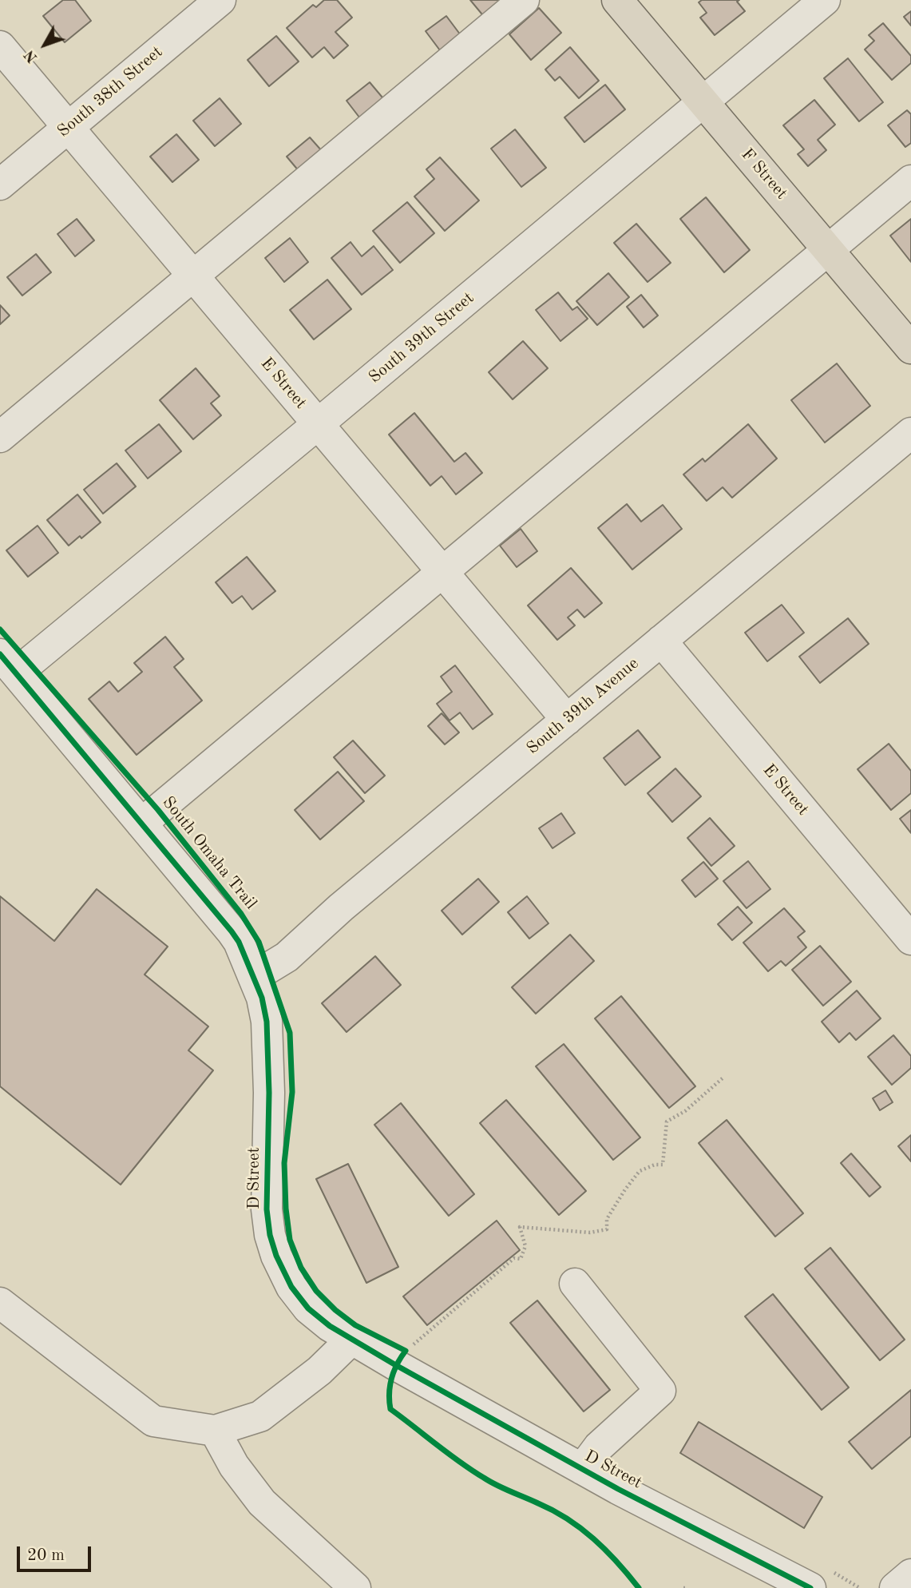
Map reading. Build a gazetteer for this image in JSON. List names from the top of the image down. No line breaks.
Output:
{"streets":{"main road":["F Street"],"street":["South 38th Street","South 39th Street","E Street","South 39th Avenue","D Street"],"cycle path":["South Omaha Trail"]},"crossings":[["South 38th Street","E Street"],["F Street","South 39th Street"],["South 39th Street","E Street"],["South 39th Street","D Street"],["E Street","South 39th Avenue"],["South 39th Avenue","D Street"]],"scale_bar":"20 m","north":"bottom left"}
